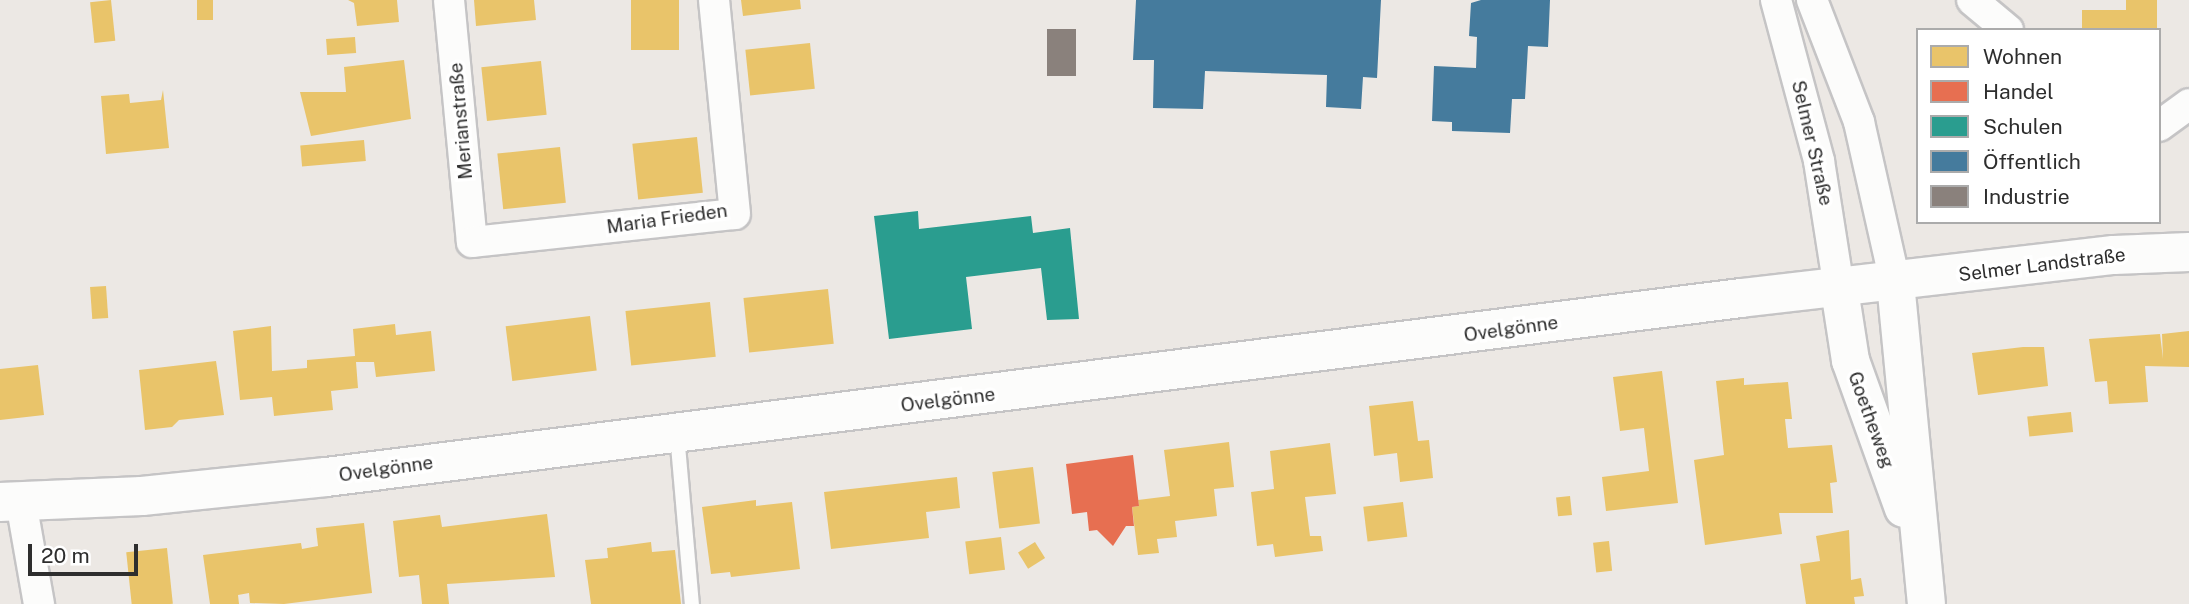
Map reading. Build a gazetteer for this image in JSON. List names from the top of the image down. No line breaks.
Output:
{"streets":{"main road":["Selmer Landstraße","Ovelgönne"],"street":["Merianstraße","Selmer Straße","Maria Frieden","Goetheweg"]},"crossings":[["Merianstraße","Maria Frieden"],["Selmer Straße","Ovelgönne"],["Selmer Straße","Goetheweg"],["Selmer Landstraße","Ovelgönne"],["Selmer Landstraße","Goetheweg"],["Ovelgönne","Goetheweg"]],"legend":["Wohnen","Handel","Schulen","Öffentlich","Industrie"],"scale_bar":"20 m"}
